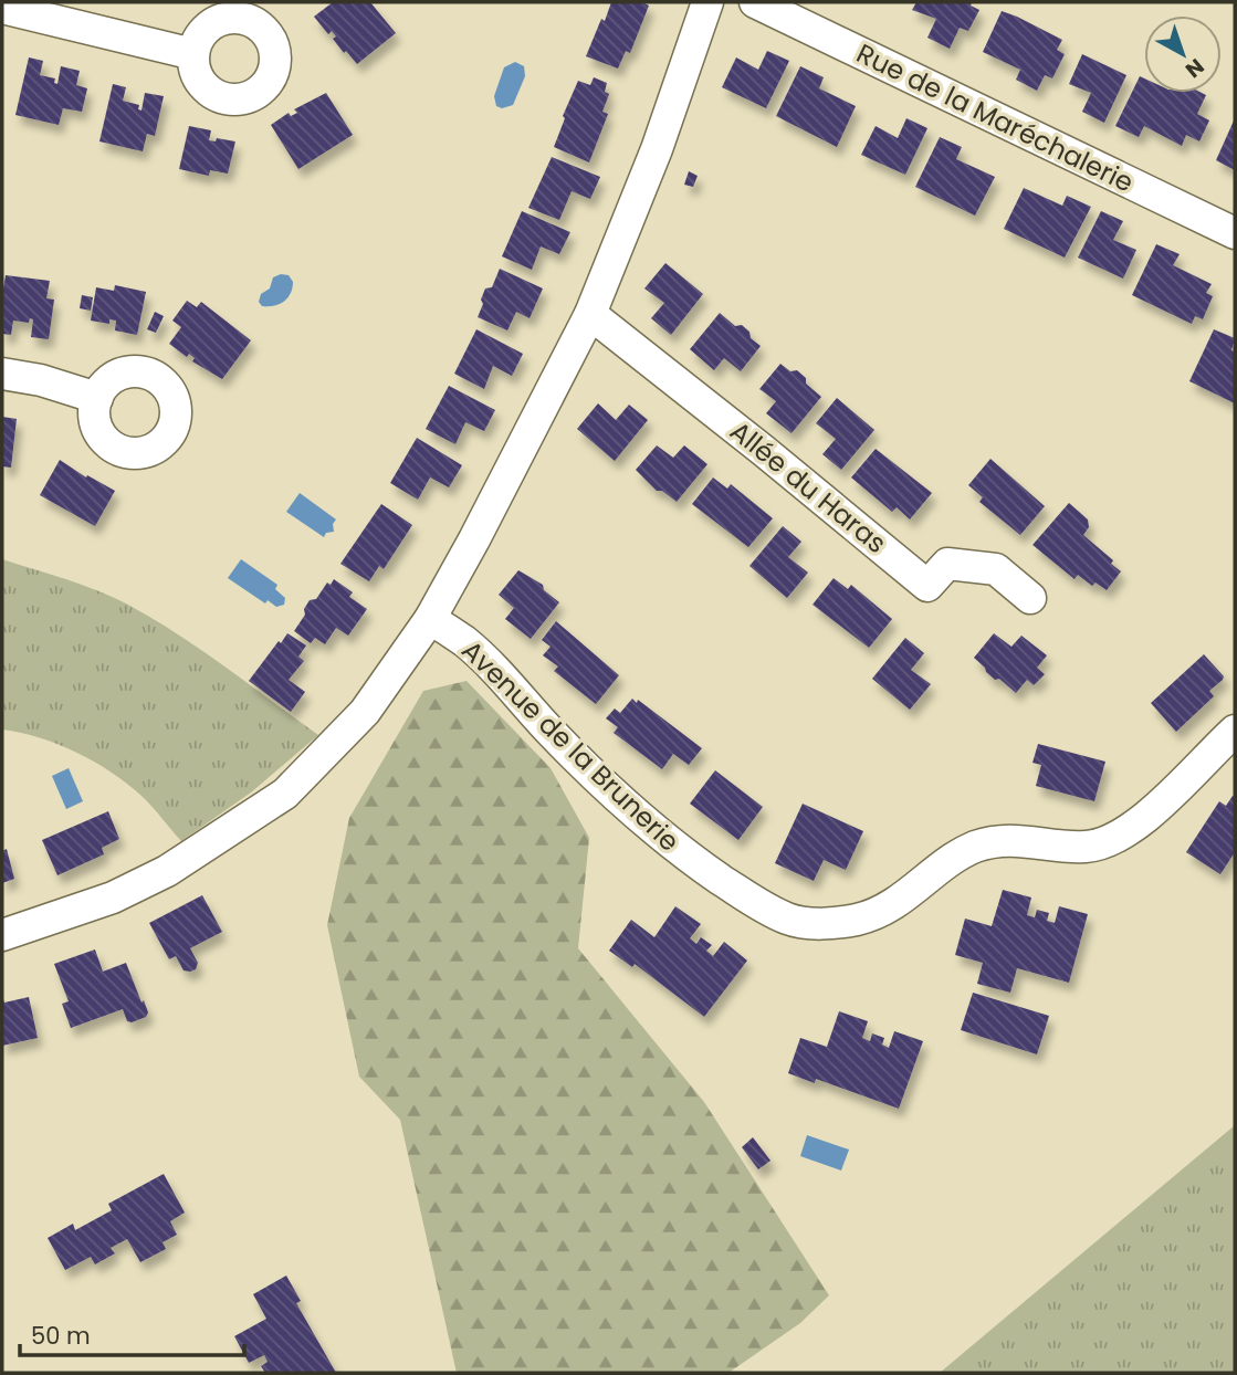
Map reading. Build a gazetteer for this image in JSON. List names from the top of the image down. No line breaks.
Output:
{"streets":{"street":["Rue de la Maréchalerie","Allée du Haras","Avenue de la Brunerie"]},"scale_bar":"50 m","north":"bottom right"}
